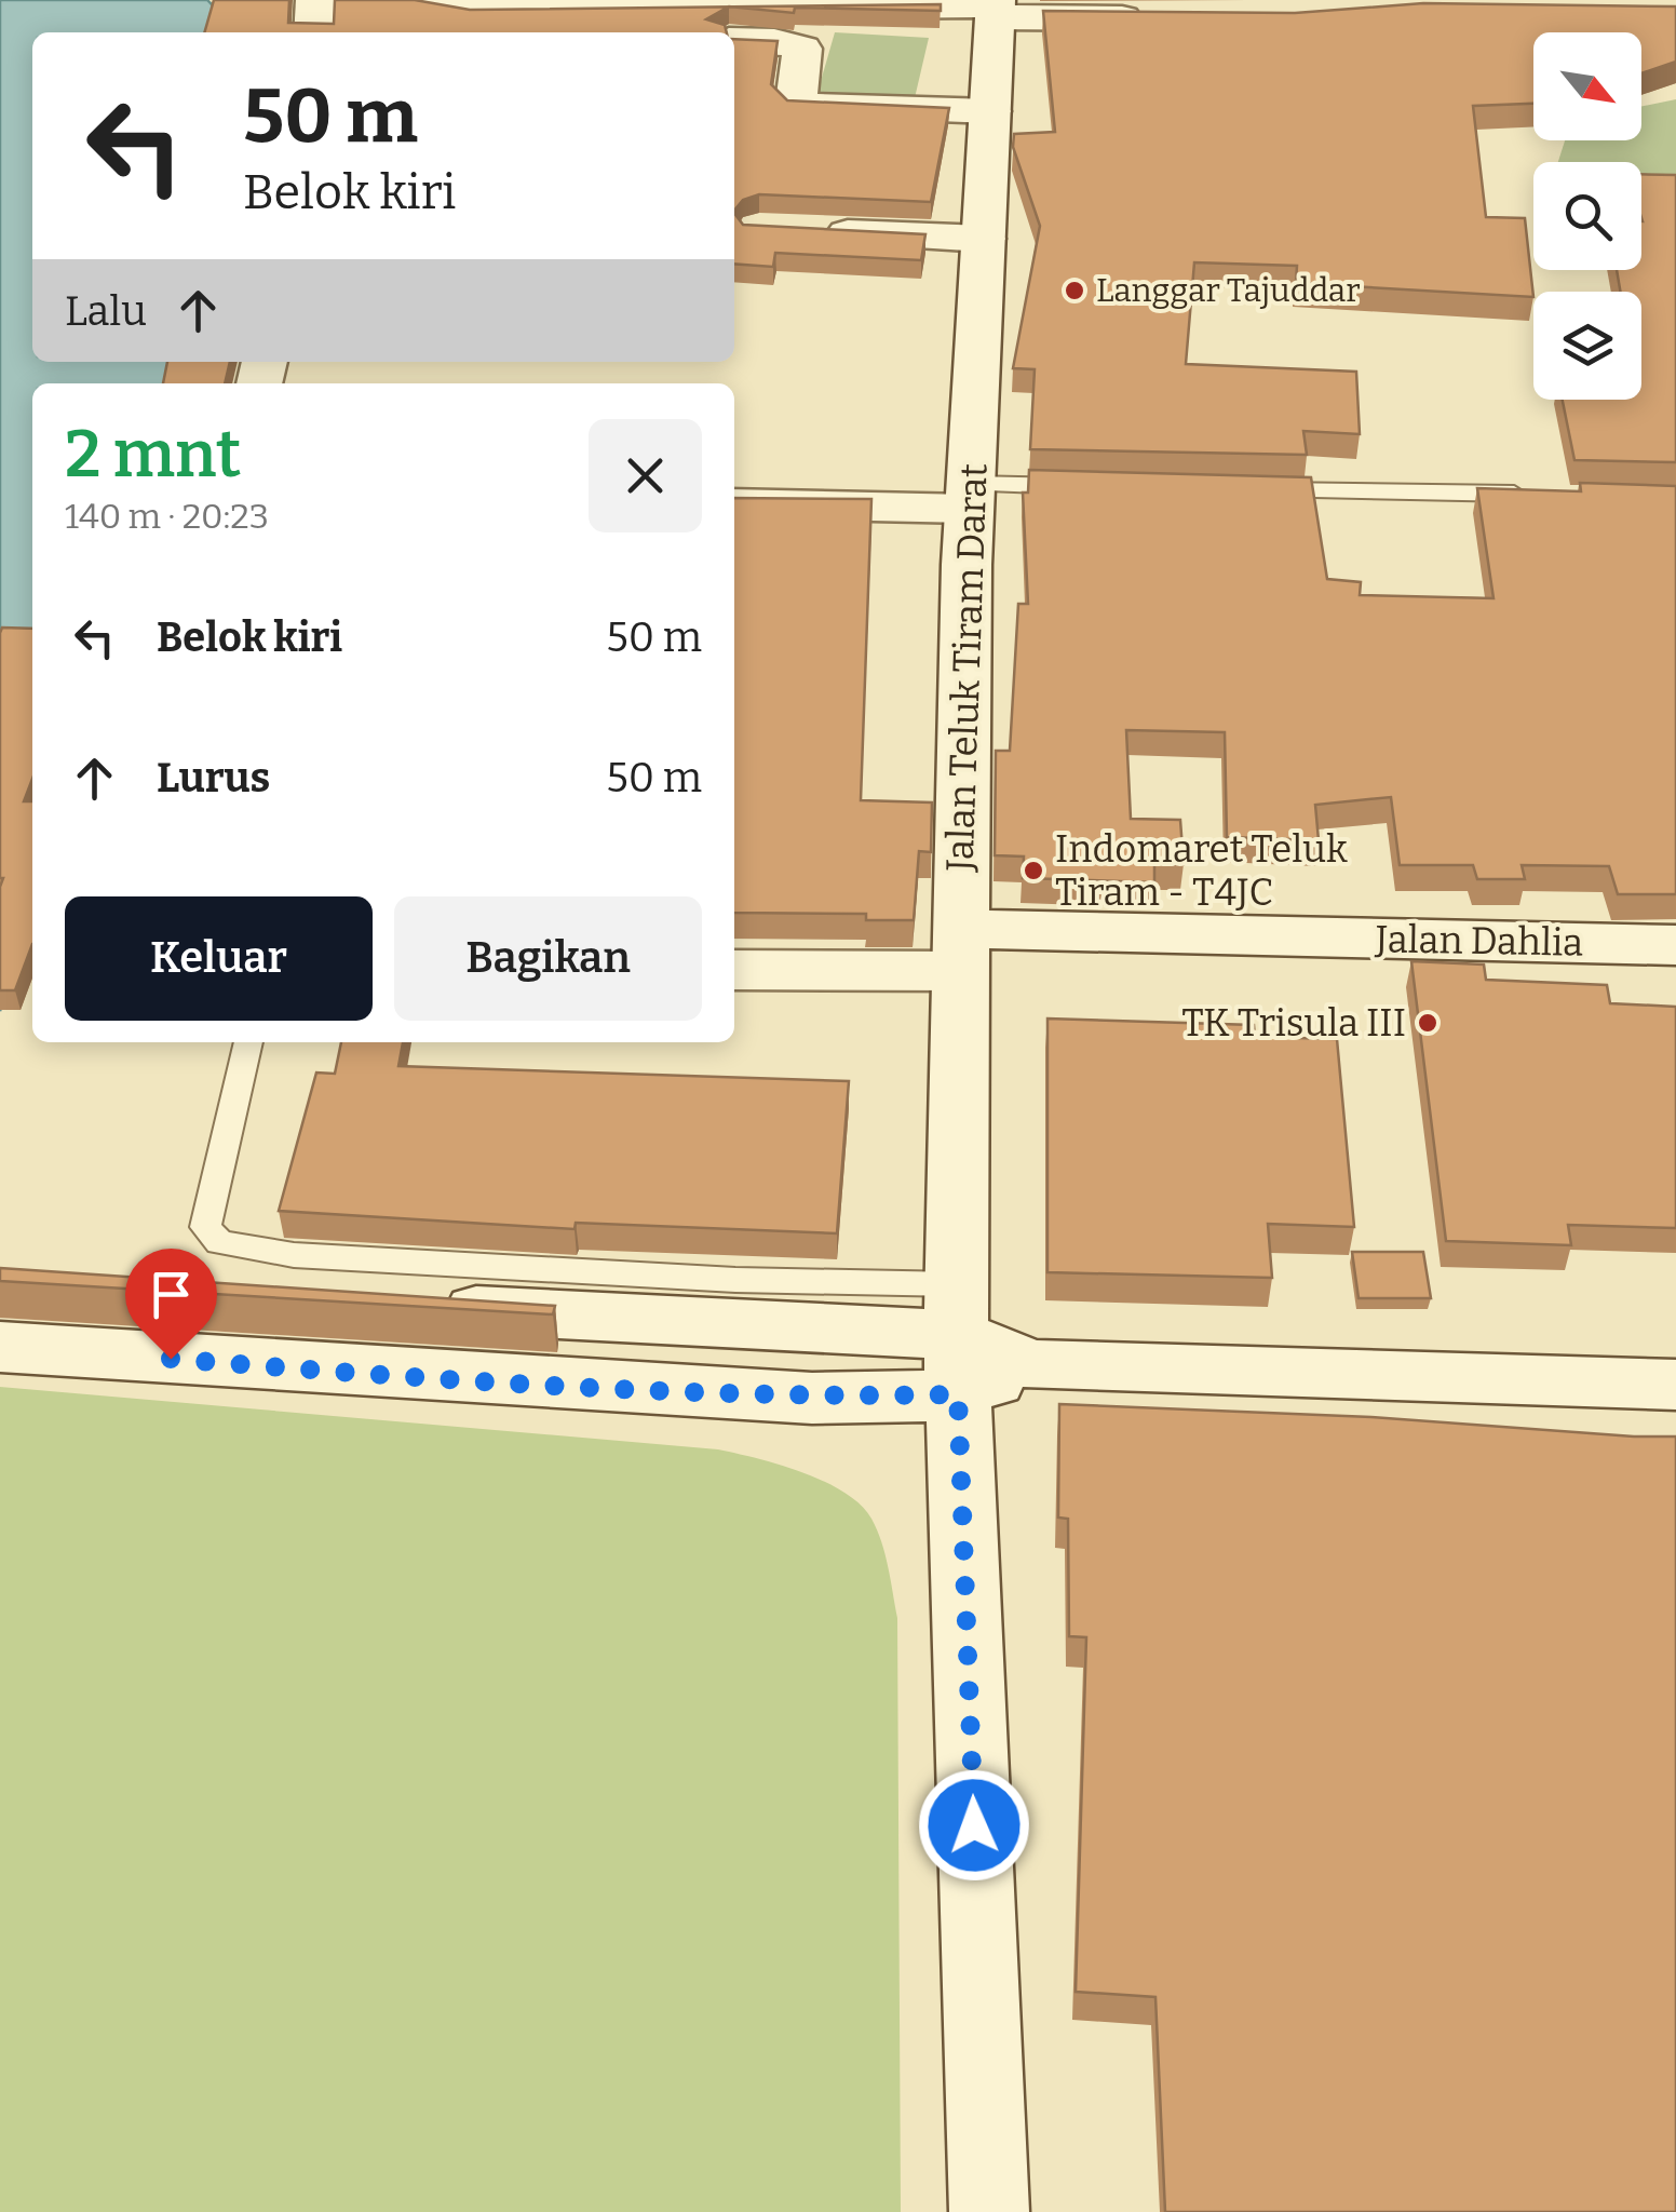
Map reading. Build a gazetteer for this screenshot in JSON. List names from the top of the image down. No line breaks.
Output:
{"streets":{"street":["Jalan Teluk Tiram Darat","Jalan Dahlia"]},"crossings":[["Jalan Teluk Tiram Darat","Jalan Dahlia"]],"places":["Langgar Tajuddar","Indomaret Teluk Tiram - T4JC","TK Trisula III"],"north":"bottom right","page":{"turn":["50 m","Belok kiri"],"then":"Lalu","heading":["2 mnt","140 m · 20:23"],"list":[{"name":"Belok kiri","value":"50 m"},{"name":"Lurus","value":"50 m"}],"buttons":["Keluar","Bagikan"]}}
